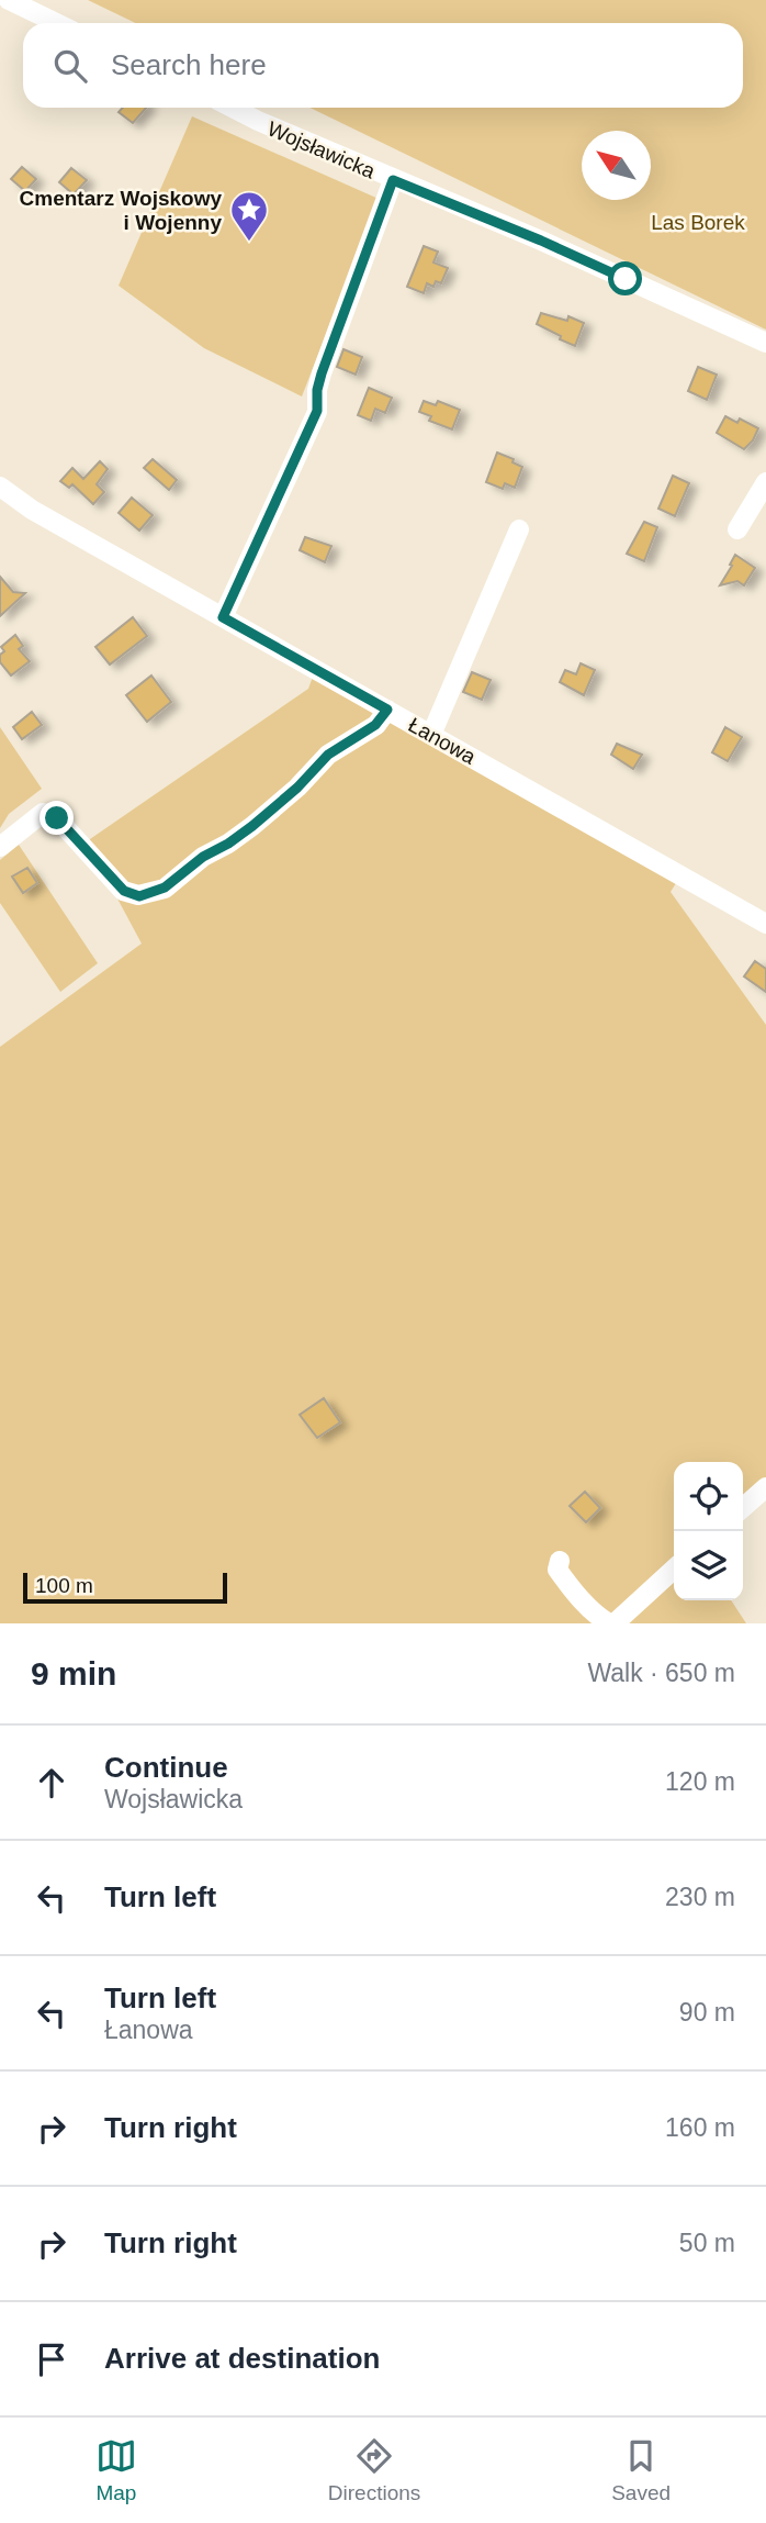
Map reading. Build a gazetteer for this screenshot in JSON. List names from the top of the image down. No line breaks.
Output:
{"streets":{"street":["Wojsławicka","Łanowa"]},"parks":["Las Borek"],"places":{"place":["Cmentarz Wojskowy i Wojenny"]},"scale_bar":"100 m","north":"top left","page":{"search":"Search here","scale":"100 m","heading":["9 min","Walk · 650 m"],"list":[["Continue","Wojsławicka","120 m"],["Turn left","230 m"],["Turn left","Łanowa","90 m"],["Turn right","160 m"],["Turn right","50 m"],"Arrive at destination"],"nav":["Map","Directions","Saved"]}}
